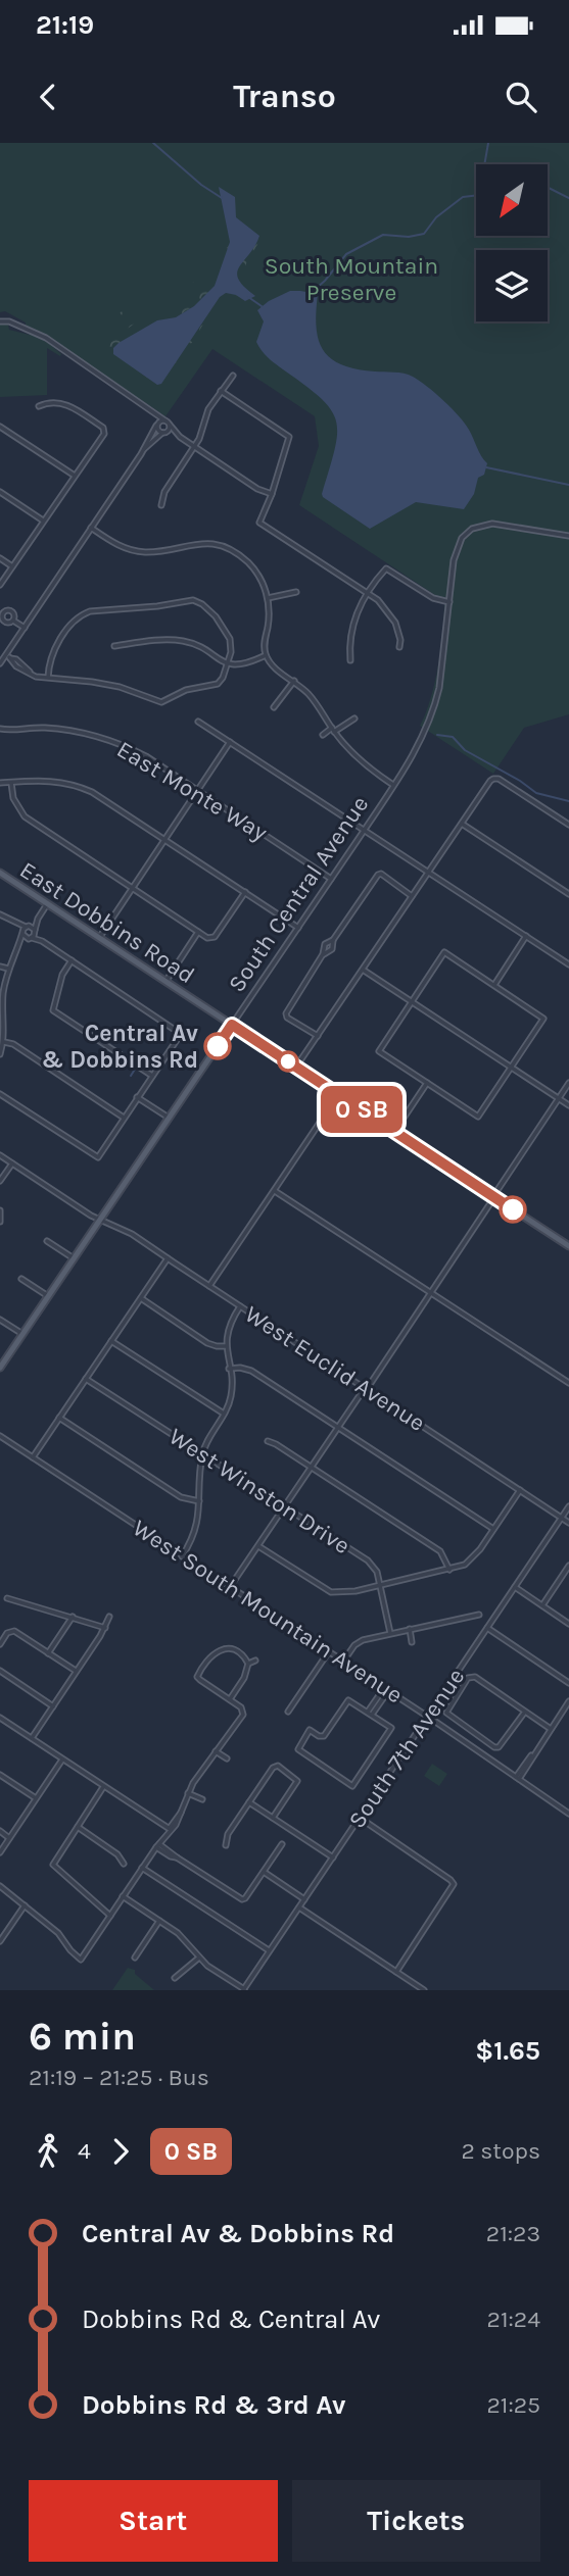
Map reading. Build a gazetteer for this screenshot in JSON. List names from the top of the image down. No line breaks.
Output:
{"streets":{"main road":["South Central Avenue","East Dobbins Road"],"street":["East Monte Way","West Euclid Avenue","West Winston Drive","West South Mountain Avenue","South 7th Avenue"]},"crossings":[["East Monte Way","South Central Avenue"],["South Central Avenue","East Dobbins Road"],["South Central Avenue","West Euclid Avenue"],["West Euclid Avenue","South 7th Avenue"],["West South Mountain Avenue","South 7th Avenue"]],"parks":["South Mountain Preserve"],"places":["Central Av & Dobbins Rd"],"north":"bottom left","page":{"status":"21:19","header":"Transo","on_map":"0 SB","heading":["6 min","21:19 – 21:25 · Bus","$1.65"],"legs":["4","0 SB","2 stops"],"list":[{"name":"Central Av & Dobbins Rd","value":"21:23"},{"name":"Dobbins Rd & Central Av","value":"21:24"},{"name":"Dobbins Rd & 3rd Av","value":"21:25"}],"buttons":["Start","Tickets"]}}
